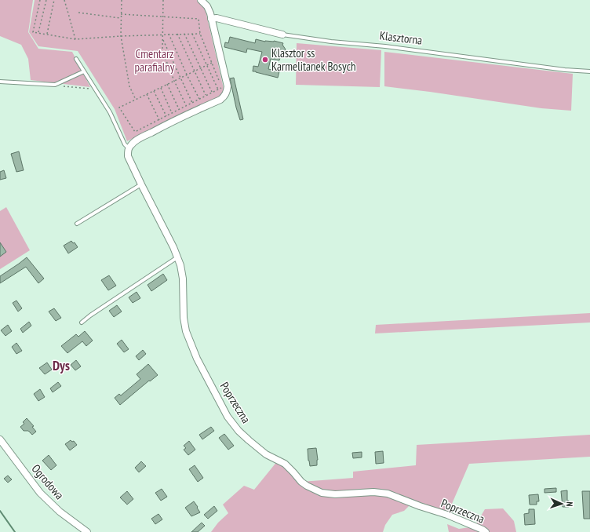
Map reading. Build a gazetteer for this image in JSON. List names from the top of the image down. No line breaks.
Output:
{"streets":{"street":["Klasztorna","Poprzeczna","Ogrodowa"]},"districts":["Dys"],"parks":["Cmentarz parafialny"],"places":["Klasztor ss Karmelitanek Bosych"],"north":"right"}
